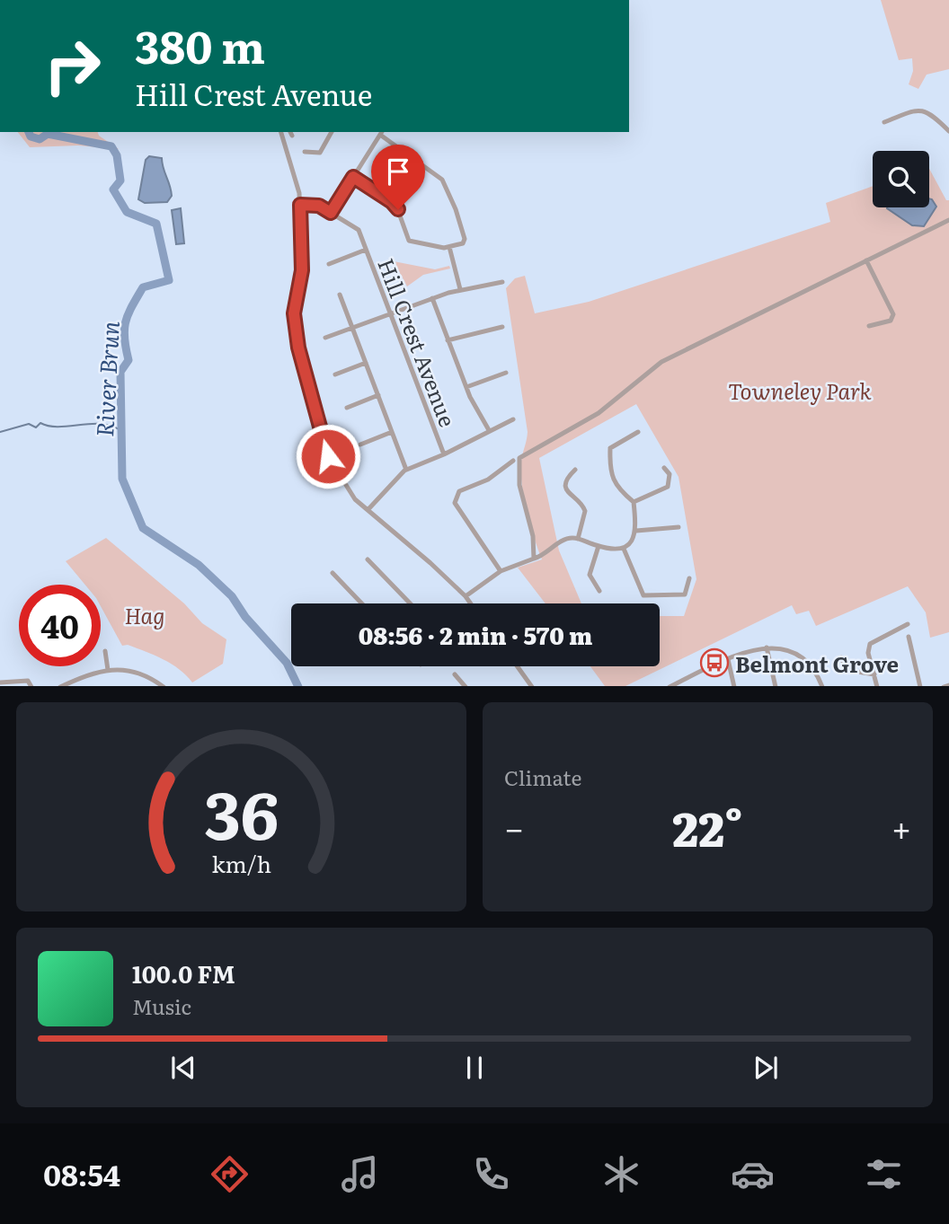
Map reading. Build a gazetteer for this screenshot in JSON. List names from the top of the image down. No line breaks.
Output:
{"streets":{"street":["Hill Crest Avenue"]},"water":["River Brun"],"parks":["Towneley Park","Hag"],"places":{"bus stop":["Belmont Grove"]},"page":{"turn":["380 m","Hill Crest Avenue"],"limit":"40","trip":"08:56 · 2 min · 570 m","tile":"Climate","heat":["−","22°","+"],"song":["100.0 FM","Music"],"tabs":"08:54","gauge":["36","km/h"]}}
